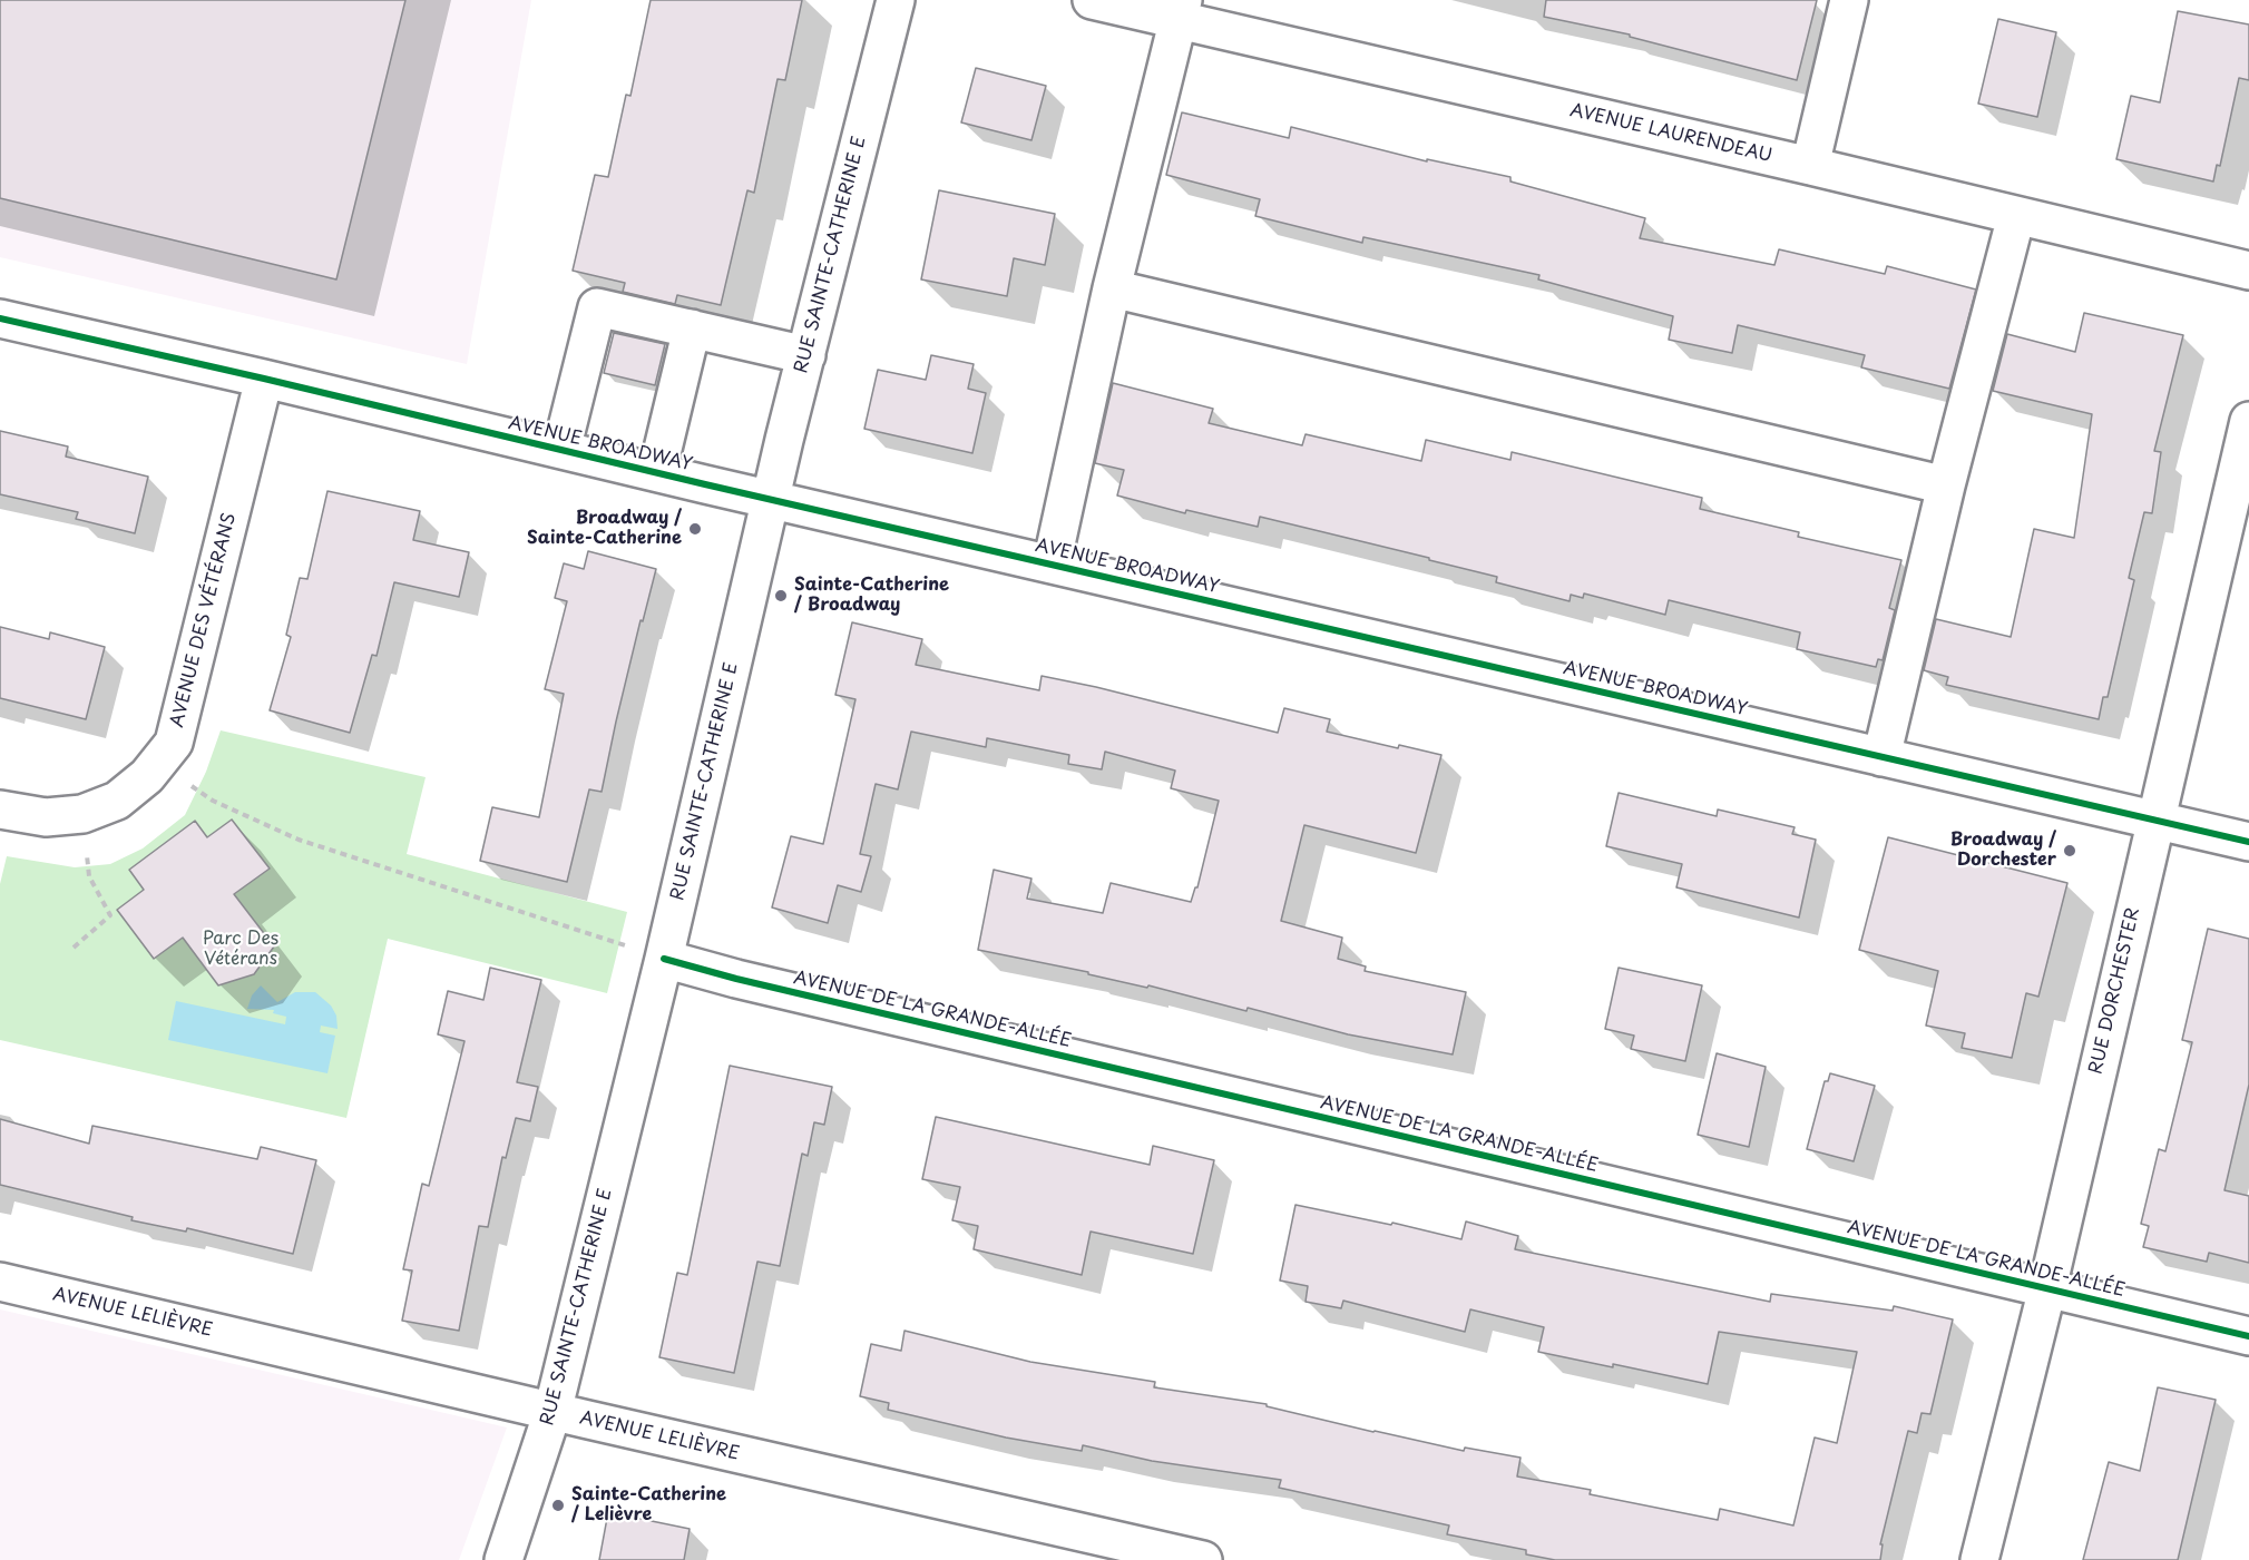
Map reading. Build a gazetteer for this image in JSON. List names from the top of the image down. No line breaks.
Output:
{"streets":{"street":["AVENUE LAURENDEAU","RUE SAINTE-CATHERINE E","AVENUE BROADWAY","AVENUE DES VÉTÉRANS","RUE DORCHESTER","AVENUE DE LA GRANDE-ALLÉE","AVENUE LELIÈVRE"]},"crossings":[["RUE SAINTE-CATHERINE E","AVENUE BROADWAY"],["RUE SAINTE-CATHERINE E","AVENUE DE LA GRANDE-ALLÉE"],["RUE SAINTE-CATHERINE E","AVENUE LELIÈVRE"],["AVENUE BROADWAY","AVENUE DES VÉTÉRANS"],["AVENUE BROADWAY","RUE DORCHESTER"],["RUE DORCHESTER","AVENUE DE LA GRANDE-ALLÉE"]],"parks":["Parc Des Vétérans"],"places":["Broadway / Sainte-Catherine","Sainte-Catherine / Broadway","Broadway / Dorchester","Sainte-Catherine / Lelièvre"]}
